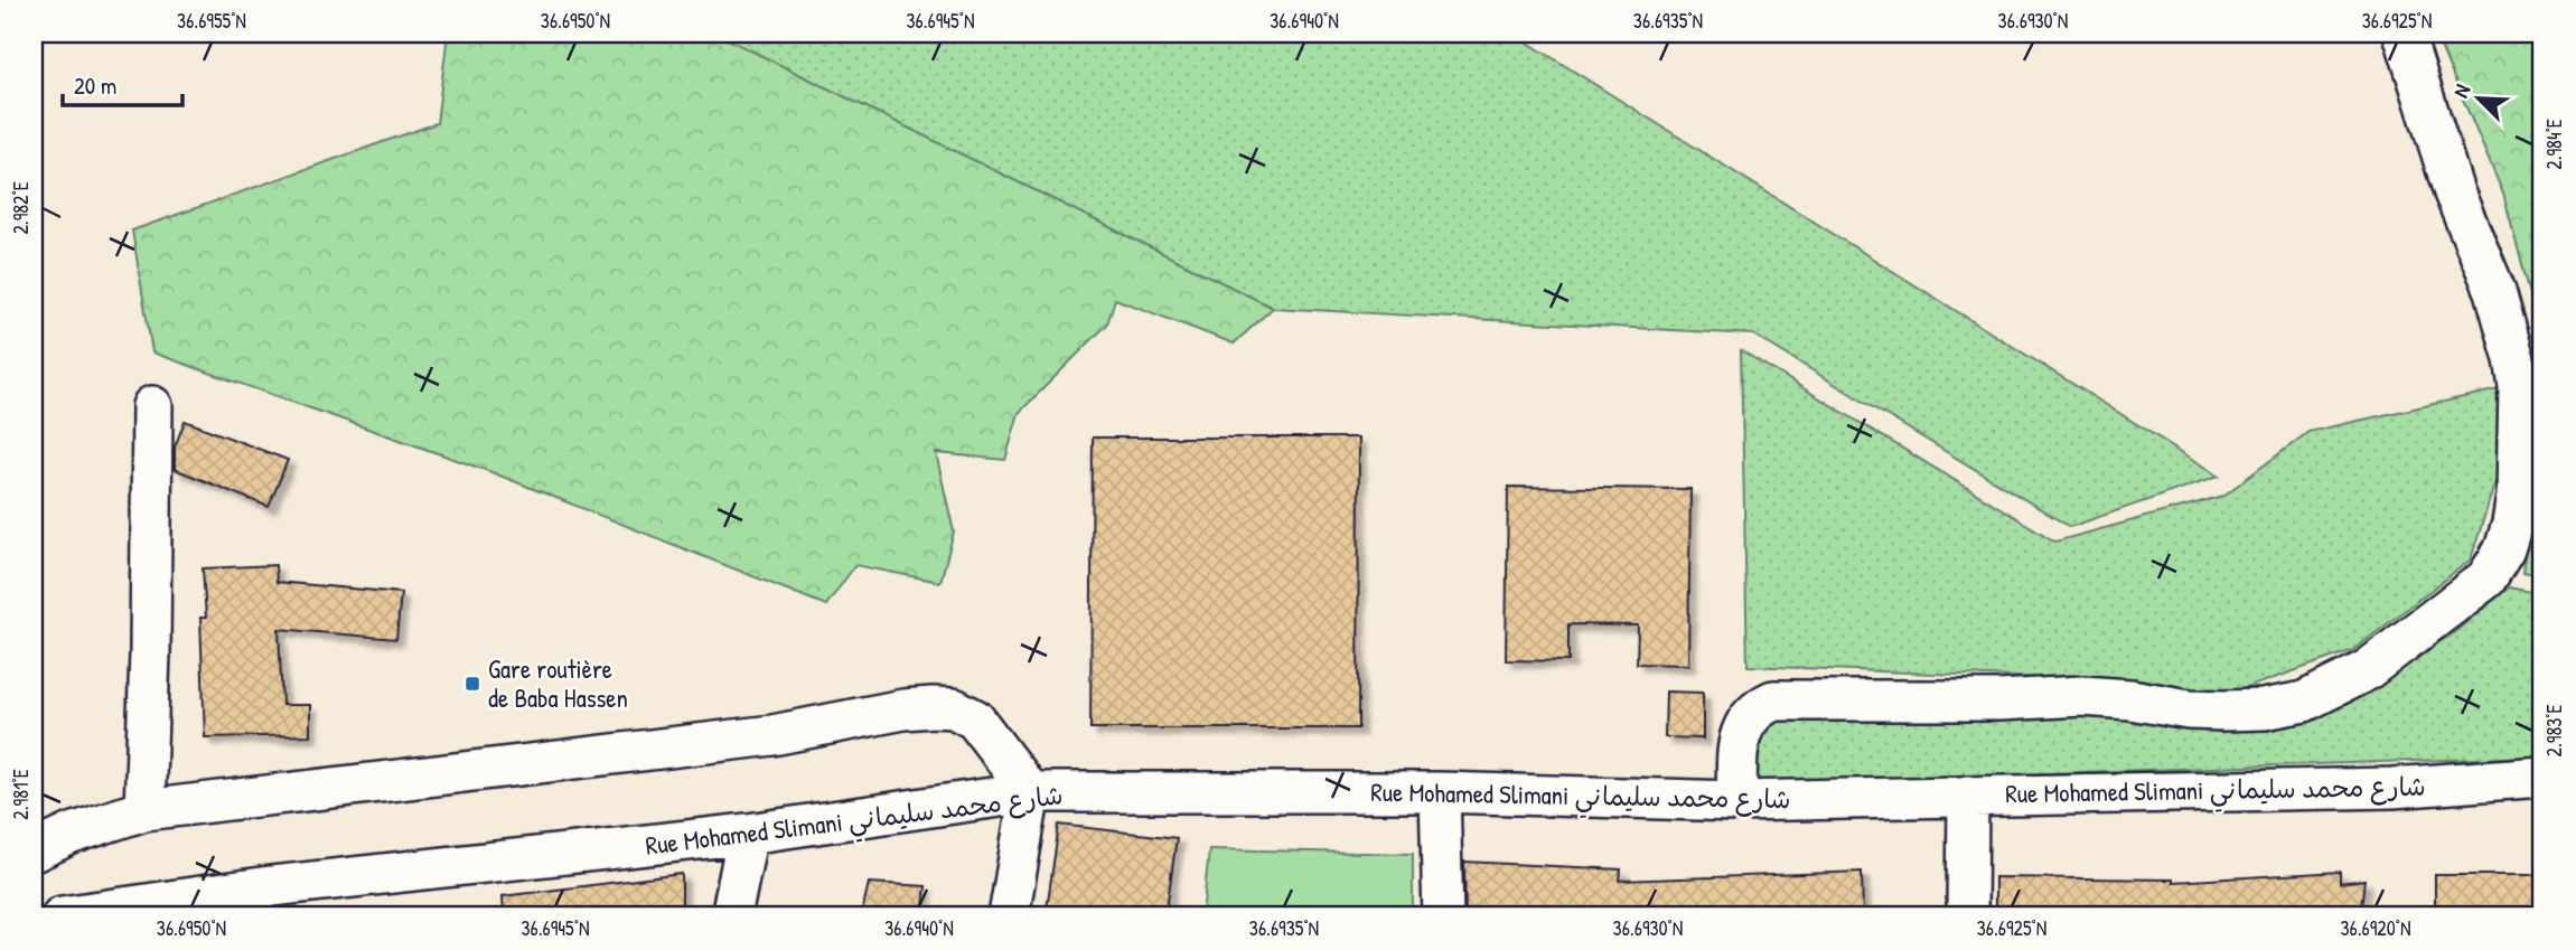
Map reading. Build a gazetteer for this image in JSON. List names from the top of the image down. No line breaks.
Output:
{"streets":{"street":["Rue Mohamed Slimani شارع محمد سليماني"]},"places":{"transit":["Gare routière de Baba Hassen"]},"scale_bar":"20 m","north":"top left","coordinates":["36.6955°N","36.6950°N","36.6945°N","36.6940°N","36.6935°N","36.6930°N","36.6925°N","2.984°E","2.982°E","2.983°E","2.981°E","36.6920°N"]}
